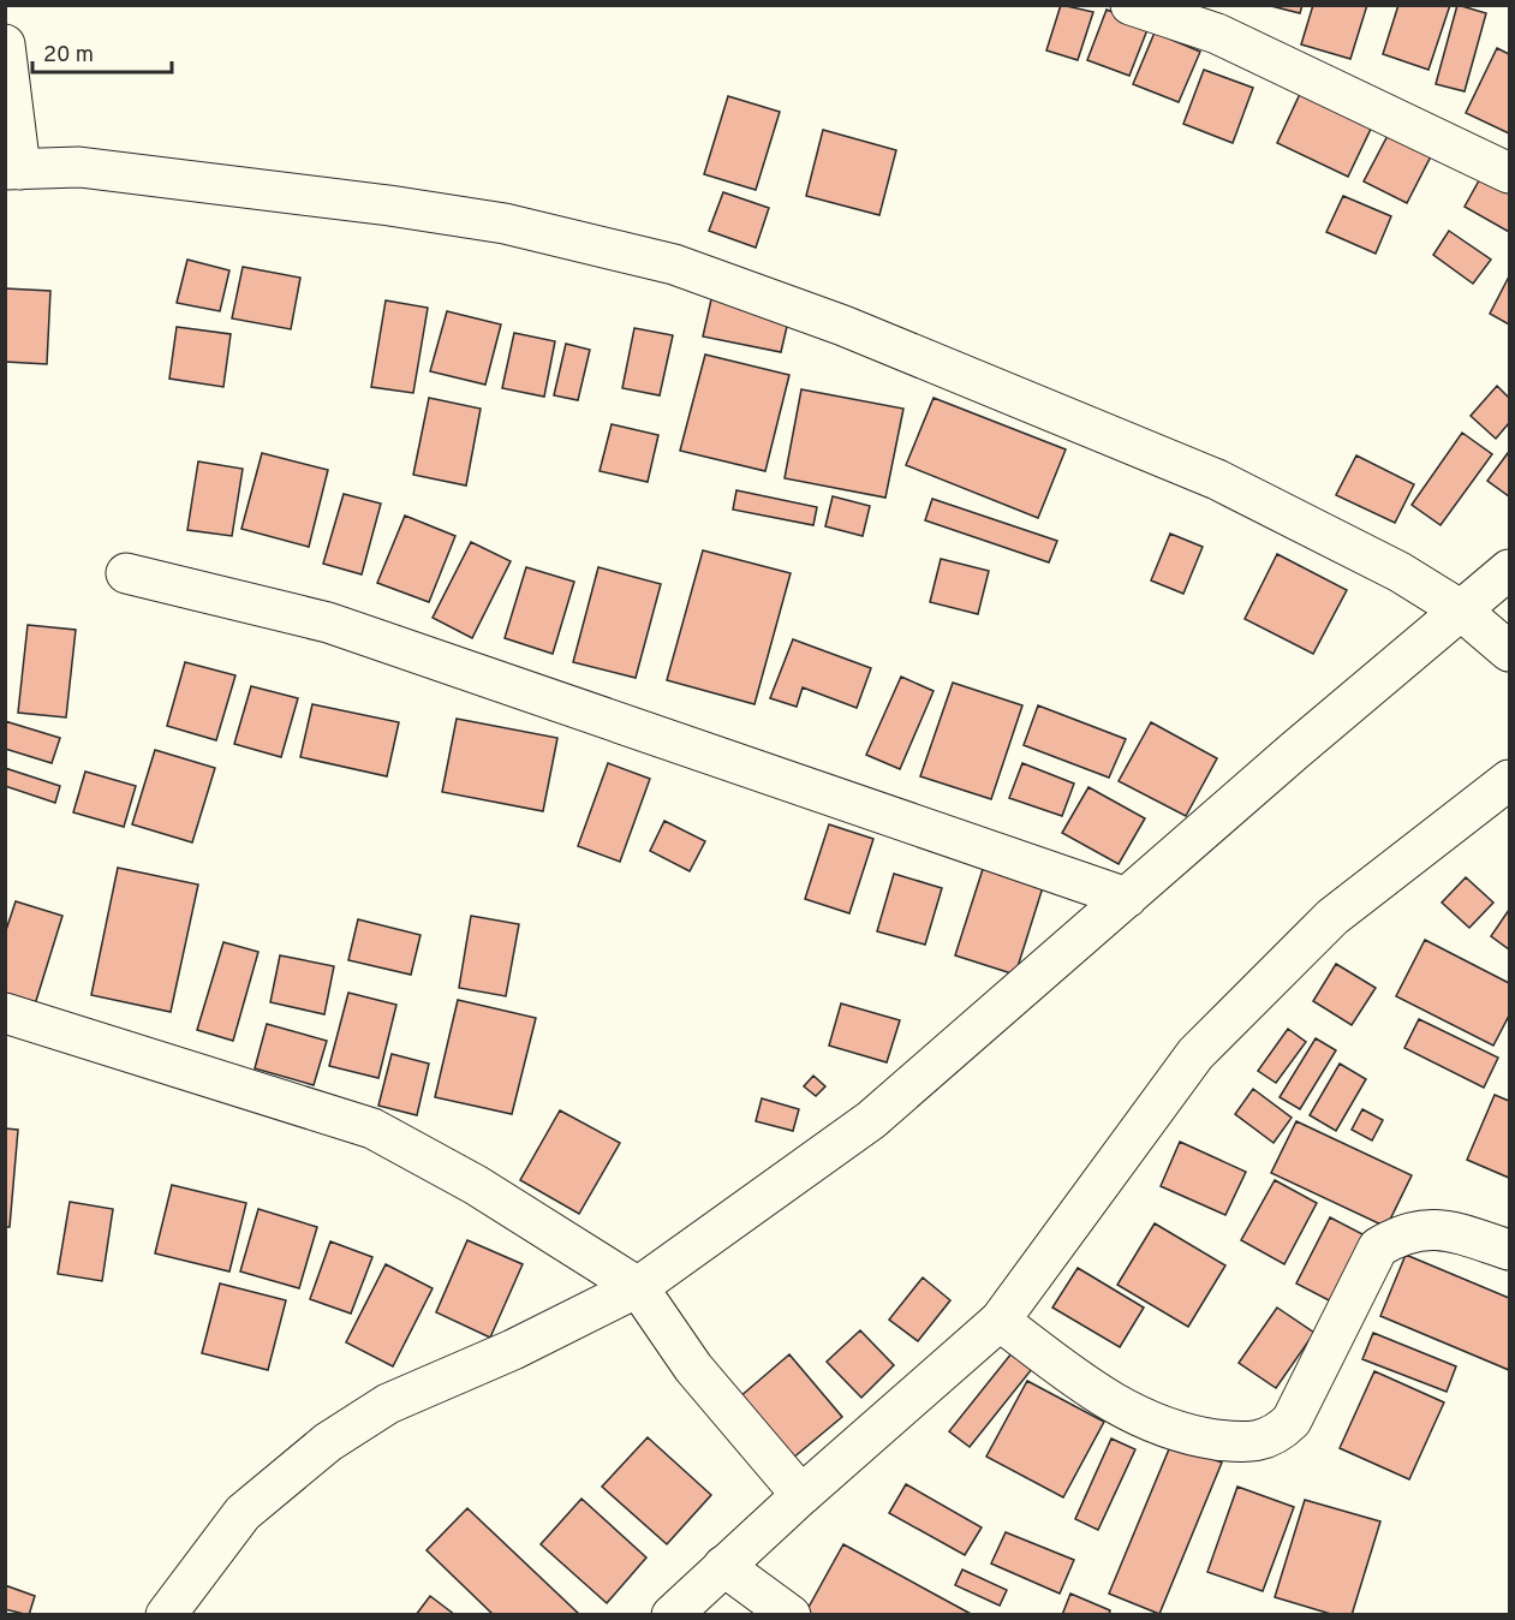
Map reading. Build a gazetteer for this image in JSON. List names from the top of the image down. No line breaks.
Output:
{"scale_bar":"20 m"}
